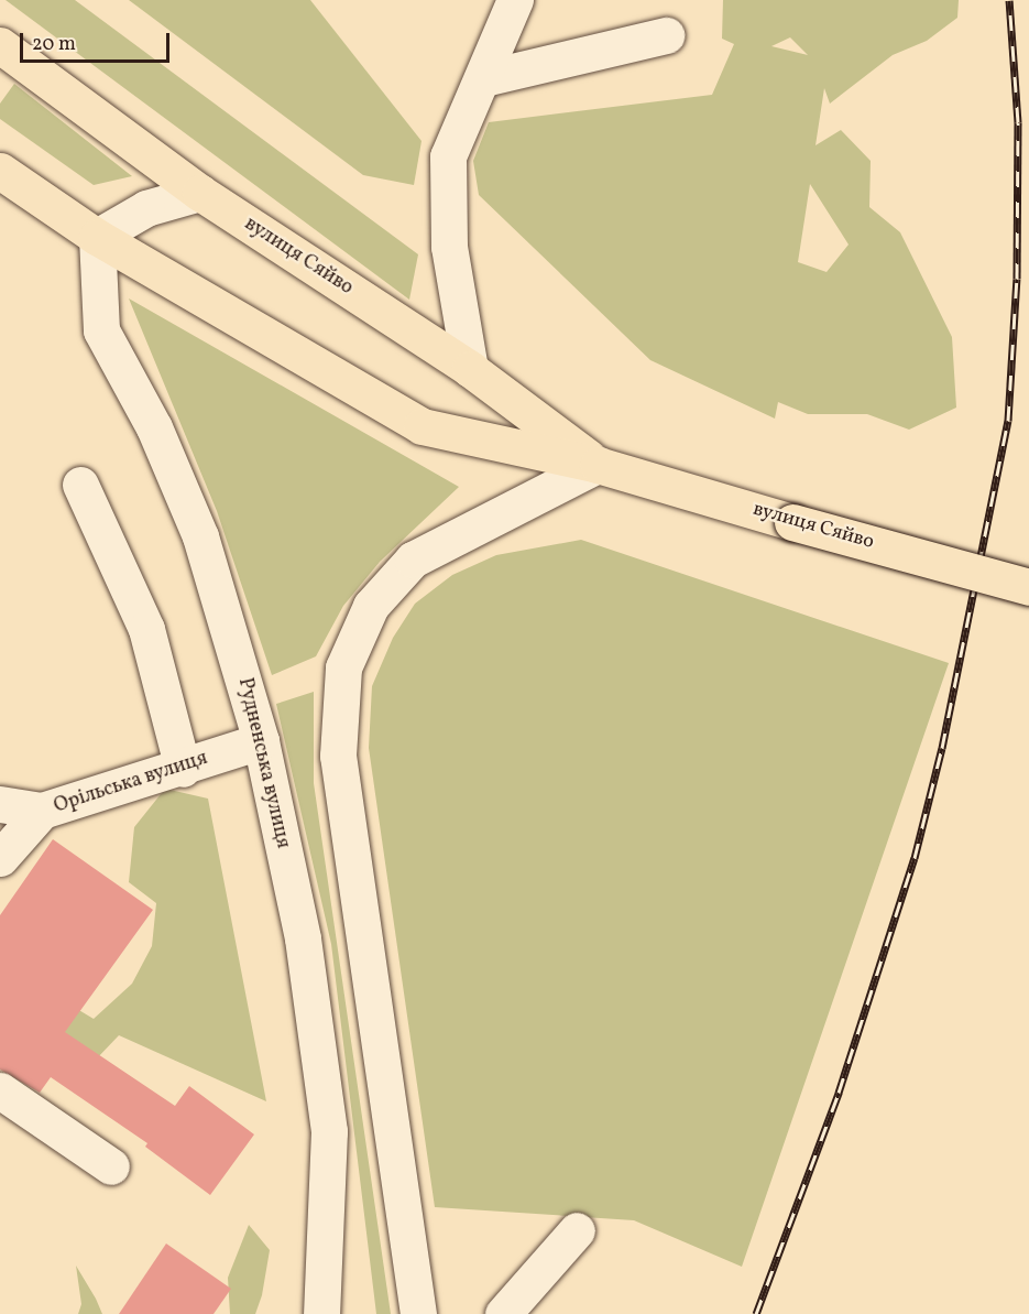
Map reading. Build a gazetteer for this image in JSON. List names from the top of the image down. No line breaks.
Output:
{"streets":{"main road":["вулиця Сяйво"],"street":["Рудненська вулиця","Орільська вулиця"]},"crossings":[["вулиця Сяйво","Рудненська вулиця"],["Рудненська вулиця","Орільська вулиця"]],"scale_bar":"20 m"}
